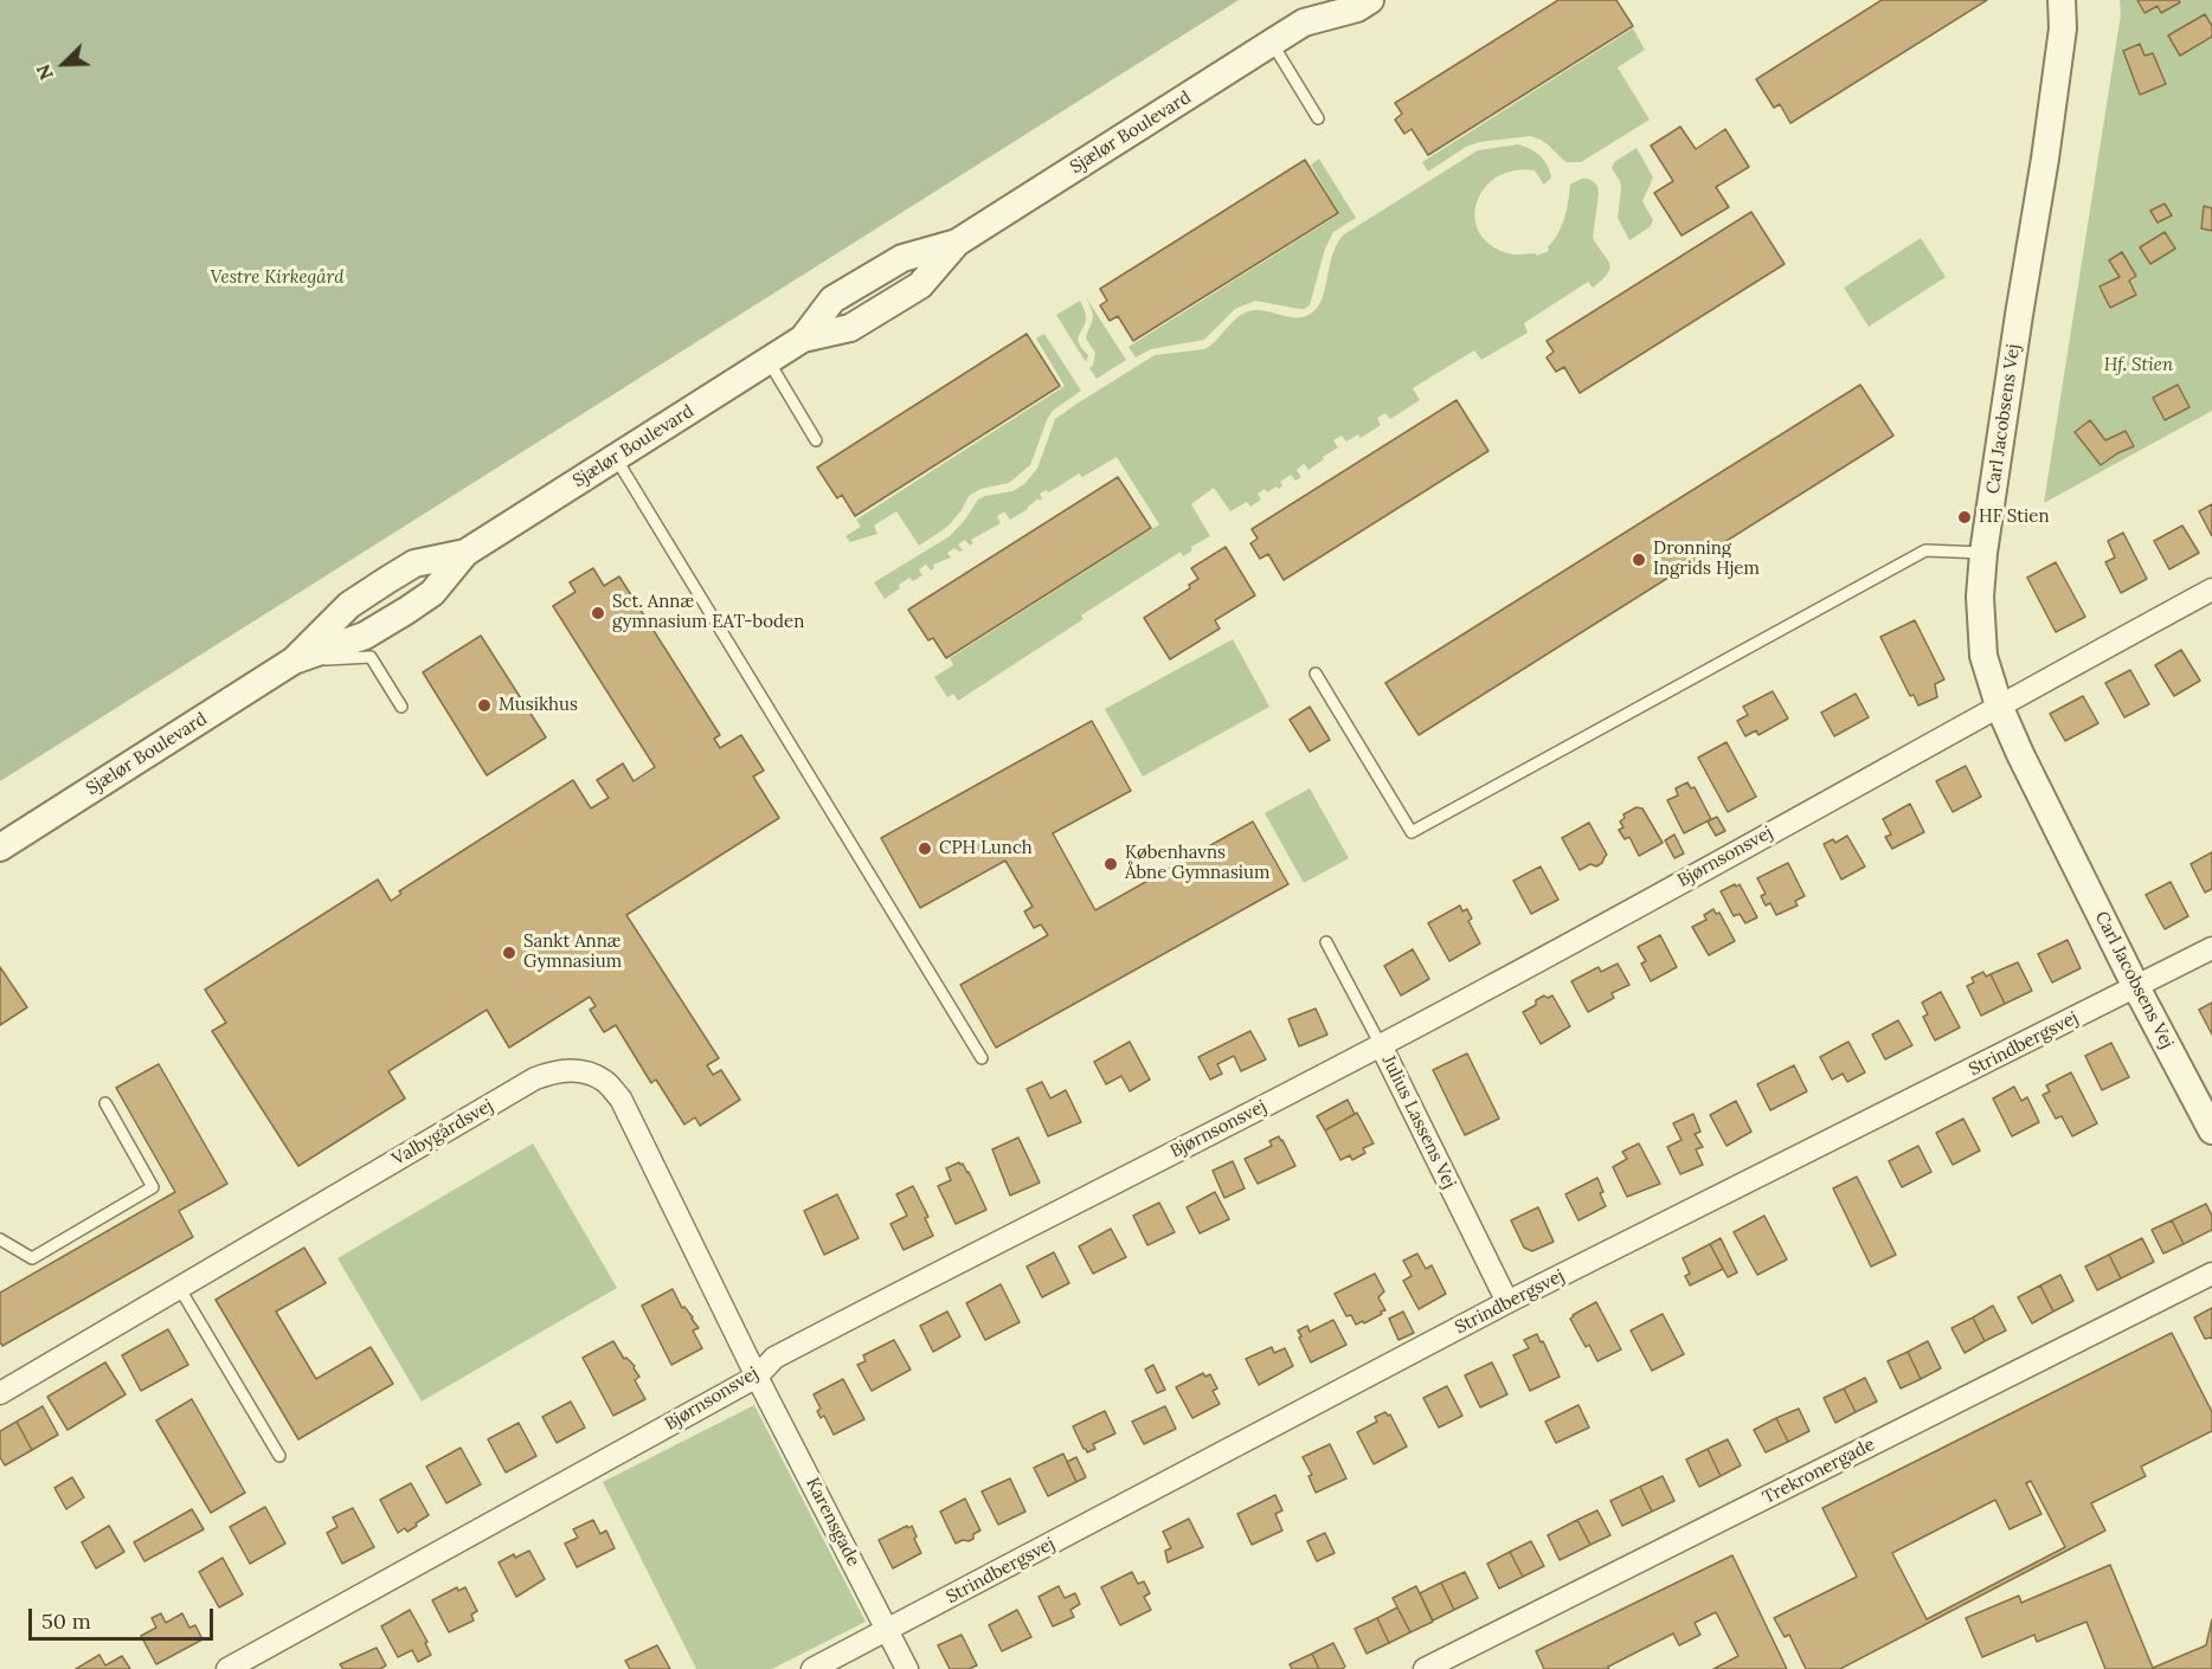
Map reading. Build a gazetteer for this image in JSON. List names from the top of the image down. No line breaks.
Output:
{"streets":{"street":["Sjælør Boulevard","Carl Jacobsens Vej","Bjørnsonsvej","Strindbergsvej","Julius Lassens Vej","Valbygårdsvej","Trekronergade","Karensgade"]},"crossings":[["Carl Jacobsens Vej","Bjørnsonsvej"],["Carl Jacobsens Vej","Strindbergsvej"],["Bjørnsonsvej","Julius Lassens Vej"],["Bjørnsonsvej","Valbygårdsvej"],["Bjørnsonsvej","Karensgade"],["Strindbergsvej","Julius Lassens Vej"],["Strindbergsvej","Karensgade"],["Valbygårdsvej","Karensgade"]],"parks":["Vestre Kirkegård","Hf. Stien"],"places":["HF Stien","Dronning Ingrids Hjem","Sct. Annæ gymnasium EAT-boden","Musikhus","CPH Lunch","Københavns Åbne Gymnasium","Sankt Annæ Gymnasium"],"scale_bar":"50 m","north":"bottom left"}
